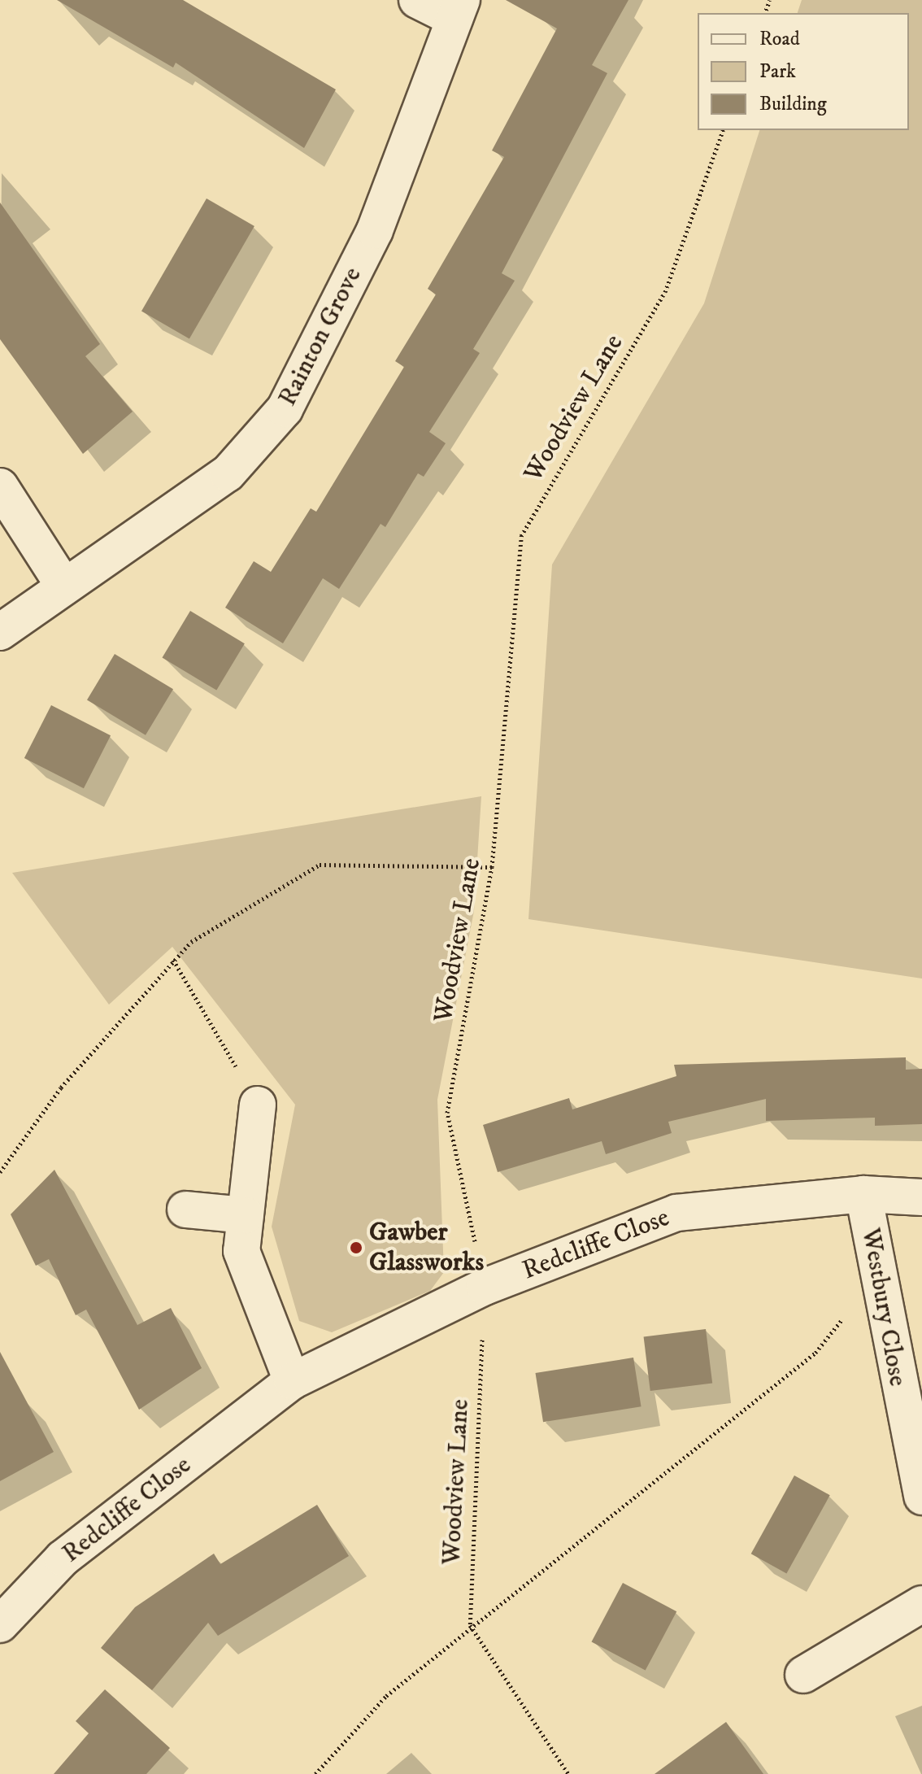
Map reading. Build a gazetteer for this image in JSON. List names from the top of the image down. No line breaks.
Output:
{"streets":{"street":["Rainton Grove","Redcliffe Close","Westbury Close"],"path":["Woodview Lane"]},"crossings":[["Woodview Lane","Redcliffe Close"],["Redcliffe Close","Westbury Close"]],"places":["Gawber Glassworks"],"legend":["Road","Park","Building"]}
